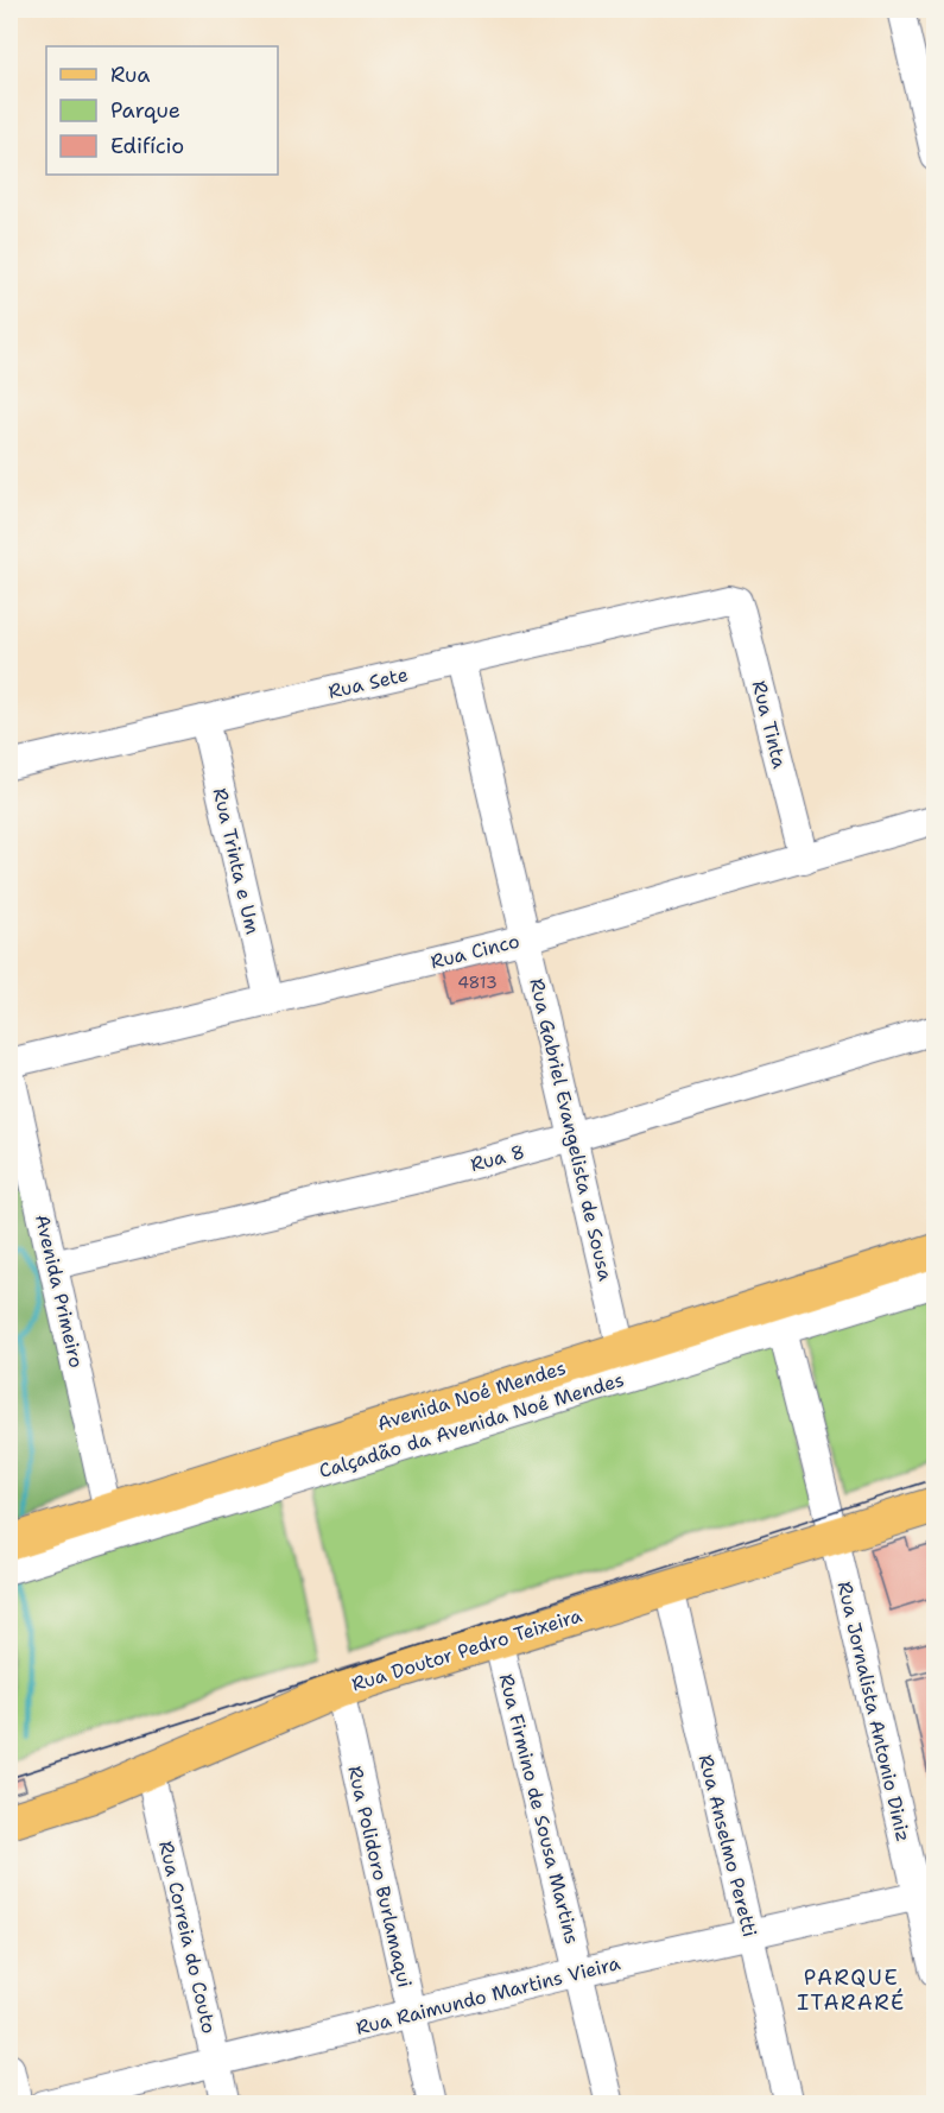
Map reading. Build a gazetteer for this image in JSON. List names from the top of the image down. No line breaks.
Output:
{"streets":{"main road":["Avenida Noé Mendes","Rua Doutor Pedro Teixeira"],"street":["Rua Sete","Rua Tinta","Rua Trinta e Um","Rua Cinco","Rua Gabriel Evangelista de Sousa","Rua 8","Avenida Primeiro","Calçadão da Avenida Noé Mendes","Rua Jornalista Antonio Diniz","Rua Firmino de Sousa Martins","Rua Anselmo Peretti","Rua Polidoro Burlamaqui","Rua Correia do Couto","Rua Raimundo Martins Vieira"]},"crossings":[["Rua Sete","Rua Tinta"],["Rua Sete","Rua Trinta e Um"],["Rua Sete","Rua Gabriel Evangelista de Sousa"],["Rua Tinta","Rua Cinco"],["Rua Trinta e Um","Rua Cinco"],["Rua Cinco","Rua Gabriel Evangelista de Sousa"],["Rua Gabriel Evangelista de Sousa","Rua 8"],["Rua Gabriel Evangelista de Sousa","Avenida Noé Mendes"],["Rua 8","Avenida Primeiro"],["Avenida Primeiro","Avenida Noé Mendes"],["Avenida Noé Mendes","Calçadão da Avenida Noé Mendes"],["Avenida Noé Mendes","Rua Jornalista Antonio Diniz"],["Calçadão da Avenida Noé Mendes","Rua Jornalista Antonio Diniz"],["Rua Doutor Pedro Teixeira","Rua Jornalista Antonio Diniz"],["Rua Doutor Pedro Teixeira","Rua Firmino de Sousa Martins"],["Rua Doutor Pedro Teixeira","Rua Anselmo Peretti"],["Rua Doutor Pedro Teixeira","Rua Polidoro Burlamaqui"],["Rua Doutor Pedro Teixeira","Rua Correia do Couto"],["Rua Jornalista Antonio Diniz","Rua Raimundo Martins Vieira"],["Rua Firmino de Sousa Martins","Rua Raimundo Martins Vieira"],["Rua Anselmo Peretti","Rua Raimundo Martins Vieira"],["Rua Polidoro Burlamaqui","Rua Raimundo Martins Vieira"],["Rua Correia do Couto","Rua Raimundo Martins Vieira"]],"districts":["PARQUE ITARARÉ"],"house_numbers":["4813"],"legend":["Rua","Parque","Edifício"]}
